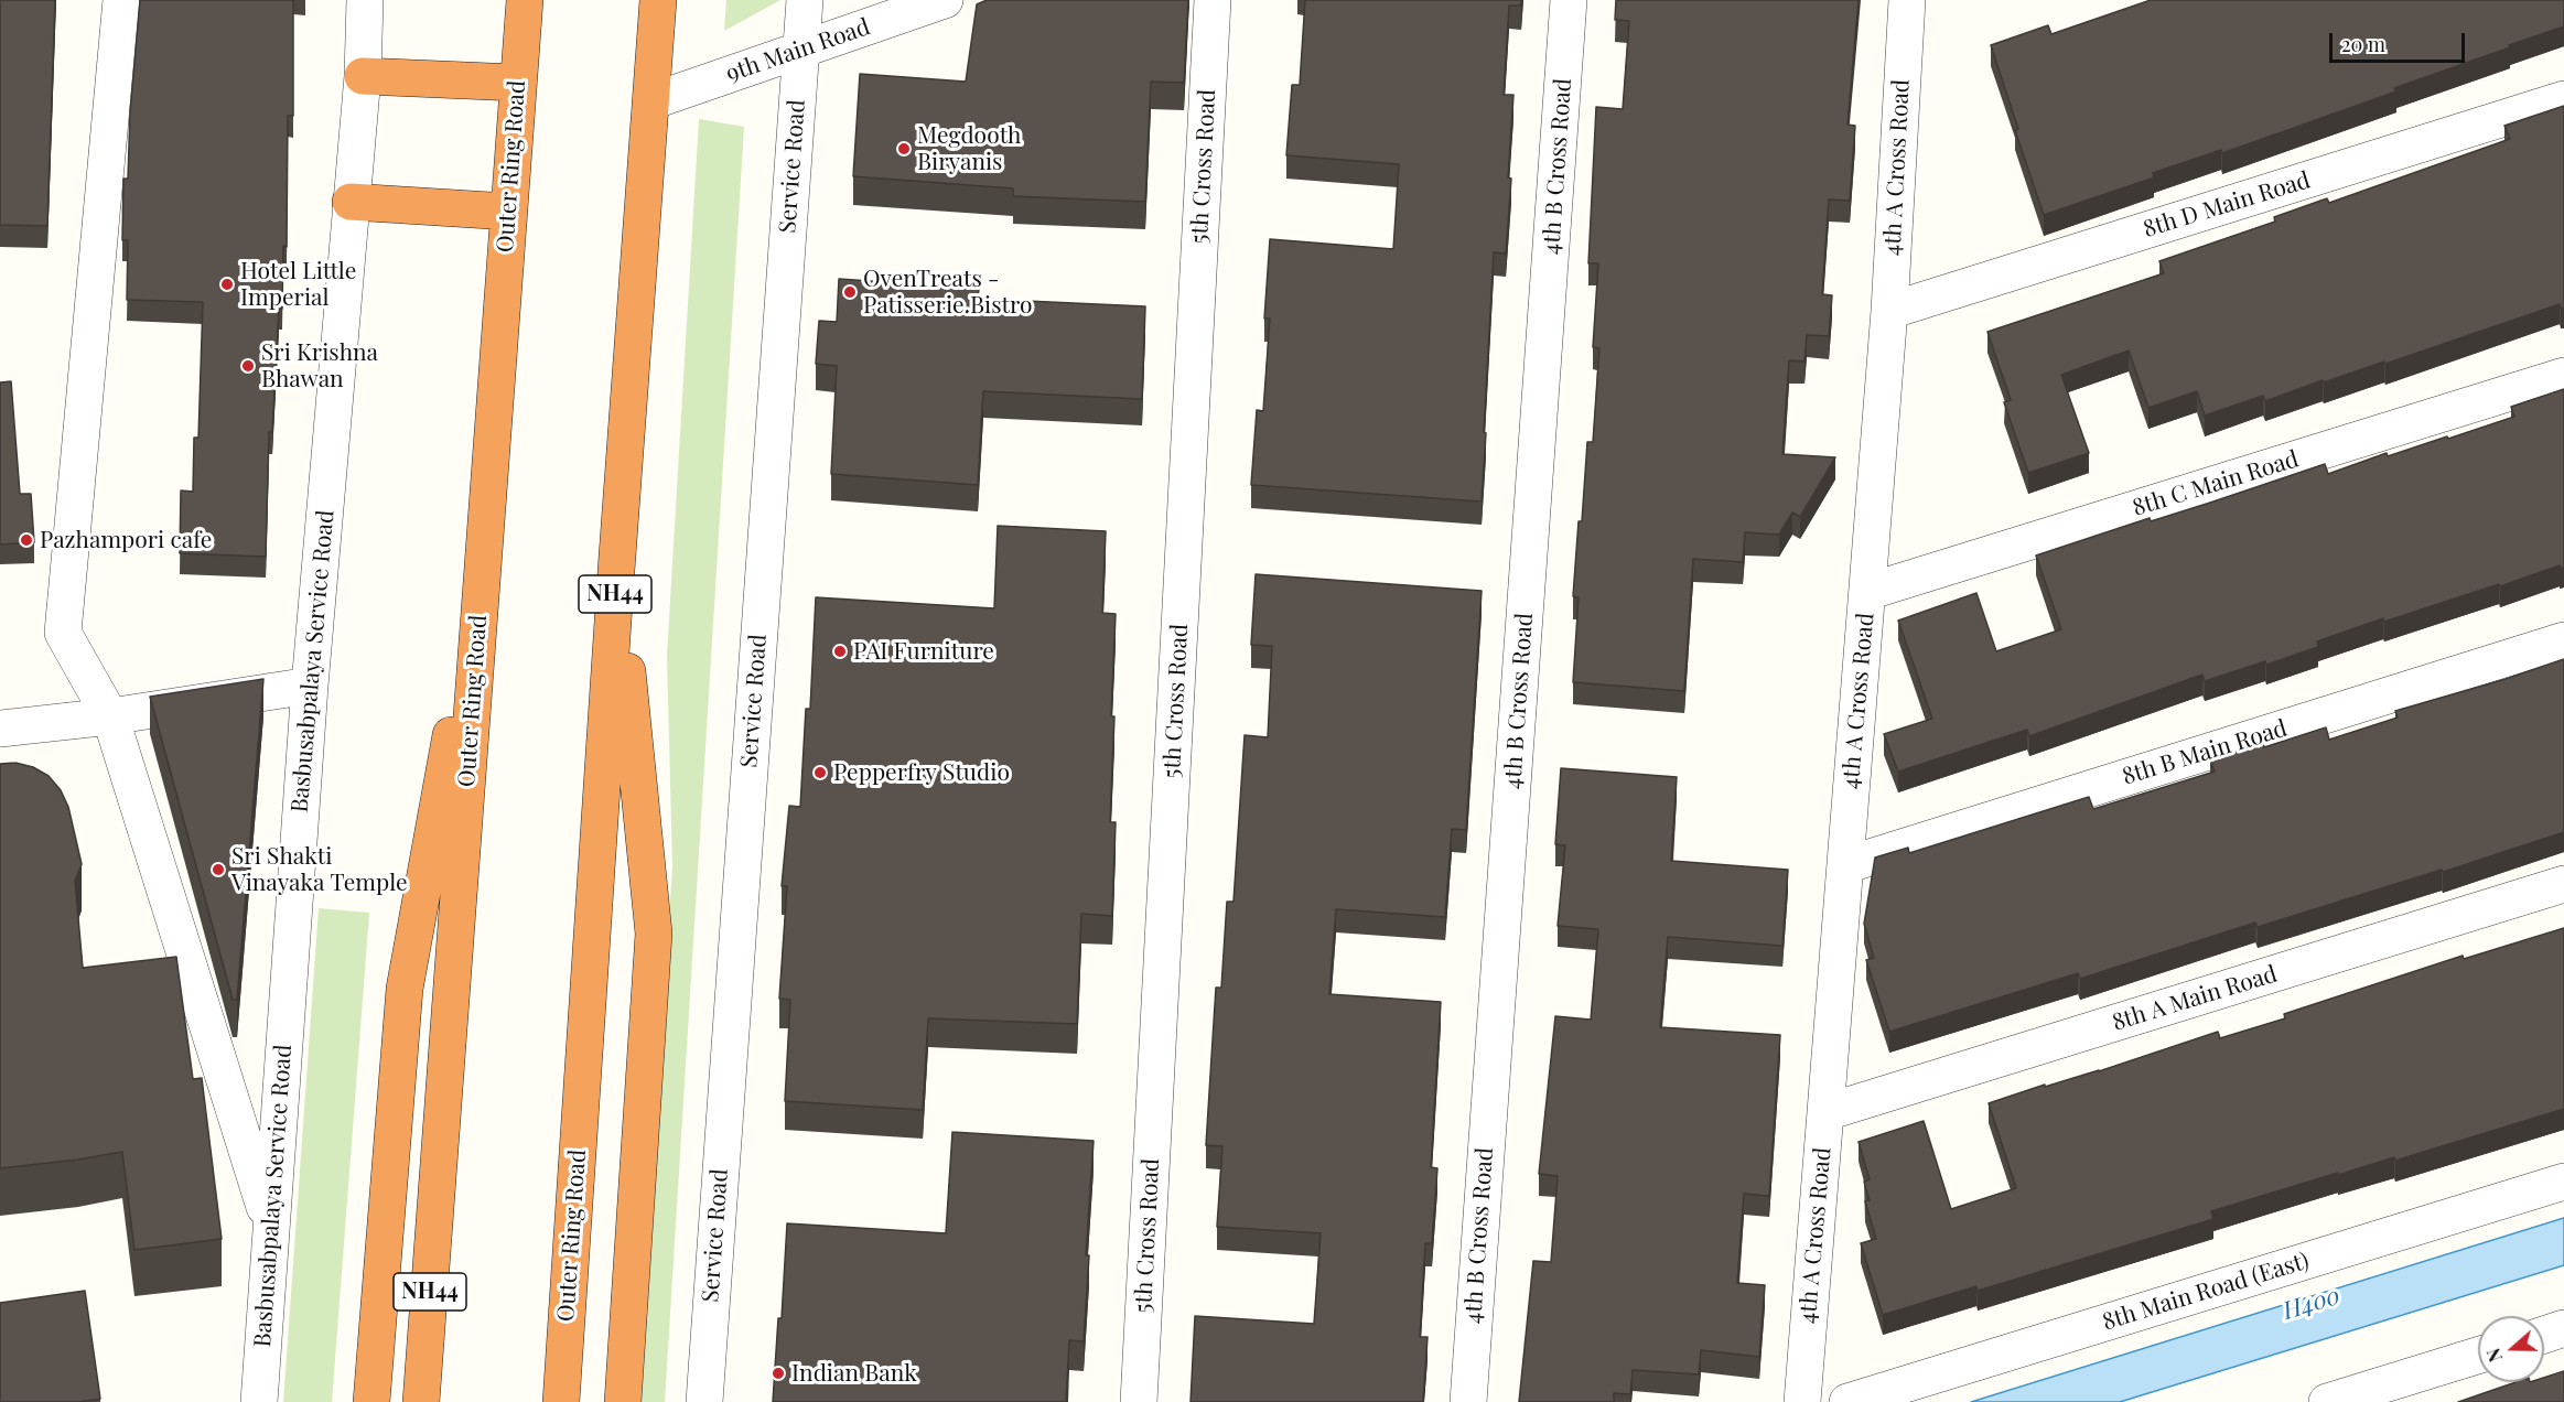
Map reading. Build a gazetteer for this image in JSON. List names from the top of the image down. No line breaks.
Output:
{"streets":{"highway":["Outer Ring Road","NH44"],"street":["9th Main Road","Service Road","5th Cross Road","4th B Cross Road","4th A Cross Road","8th D Main Road","8th C Main Road","Basbusabpalaya Service Road","8th B Main Road","8th A Main Road","8th Main Road (East)"]},"crossings":[["9th Main Road","Outer Ring Road"],["9th Main Road","Service Road"],["4th A Cross Road","8th D Main Road"],["4th A Cross Road","8th C Main Road"],["4th A Cross Road","8th B Main Road"],["4th A Cross Road","8th A Main Road"]],"water":["H400"],"places":["Megdooth Biryanis","Hotel Little Imperial","OvenTreats - Patisserie.Bistro","Sri Krishna Bhawan","Pazhampori cafe","PAI Furniture","Pepperfry Studio","Sri Shakti Vinayaka Temple","Indian Bank"],"scale_bar":"20 m","north":"left"}
